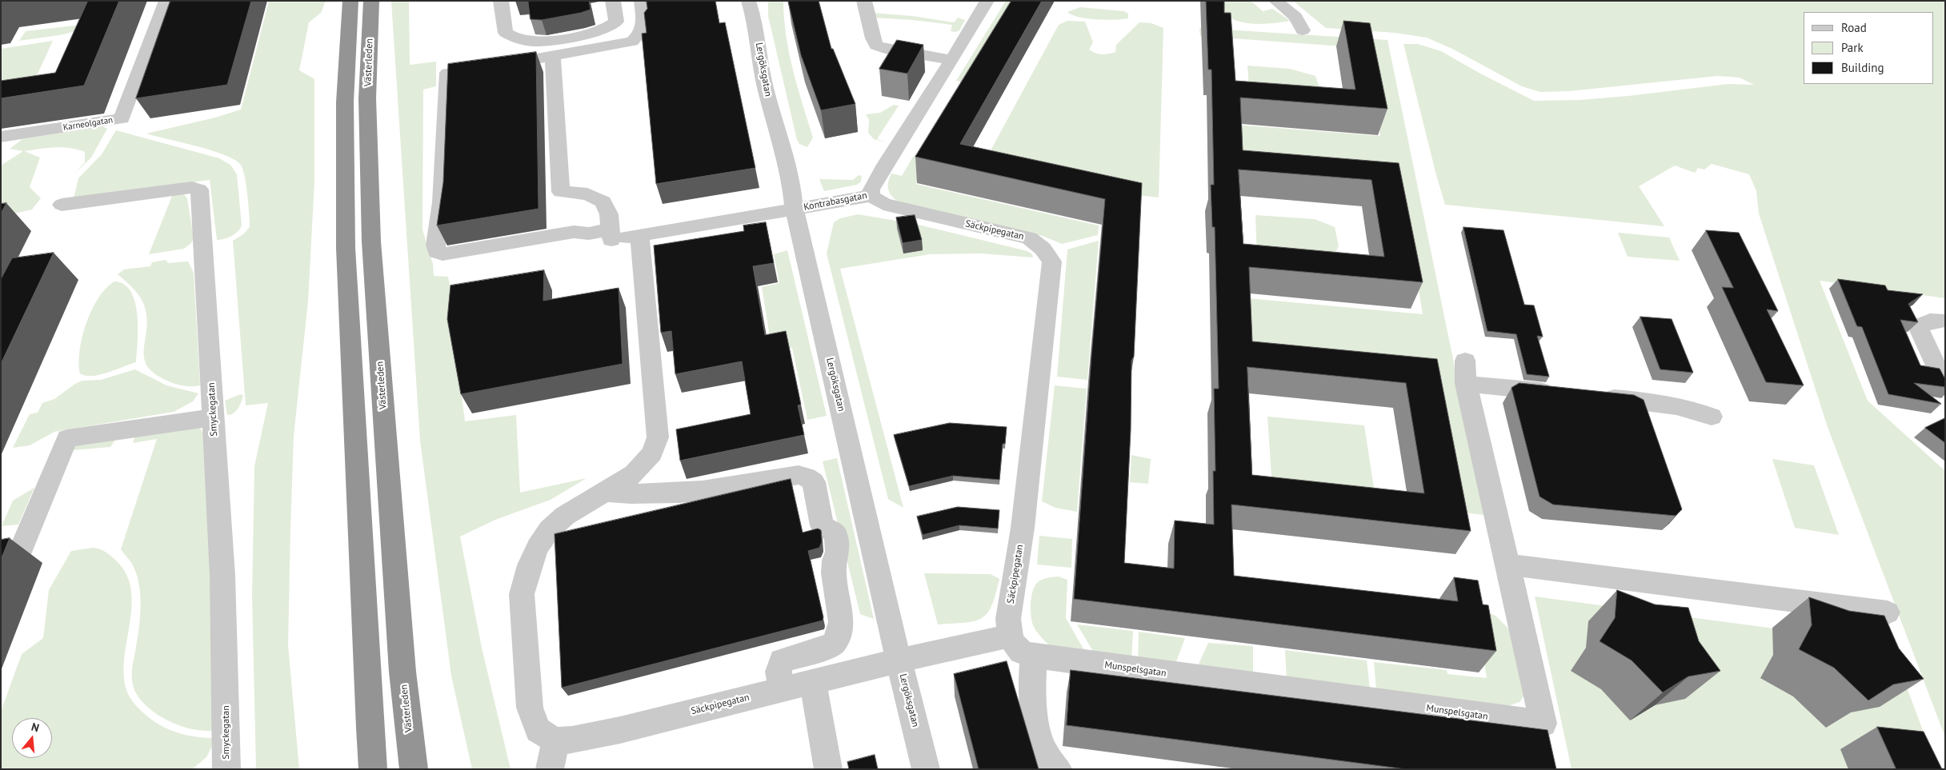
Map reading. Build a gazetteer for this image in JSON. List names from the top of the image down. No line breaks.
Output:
{"streets":{"highway":["Västerleden"],"street":["Lergöksgatan","Karneolgatan","Kontrabasgatan","Säckpipegatan","Smyckegatan","Munspelsgatan"]},"crossings":[["Lergöksgatan","Kontrabasgatan"],["Lergöksgatan","Säckpipegatan"],["Kontrabasgatan","Säckpipegatan"],["Säckpipegatan","Munspelsgatan"]],"legend":["Road","Park","Building"],"north":"top"}
